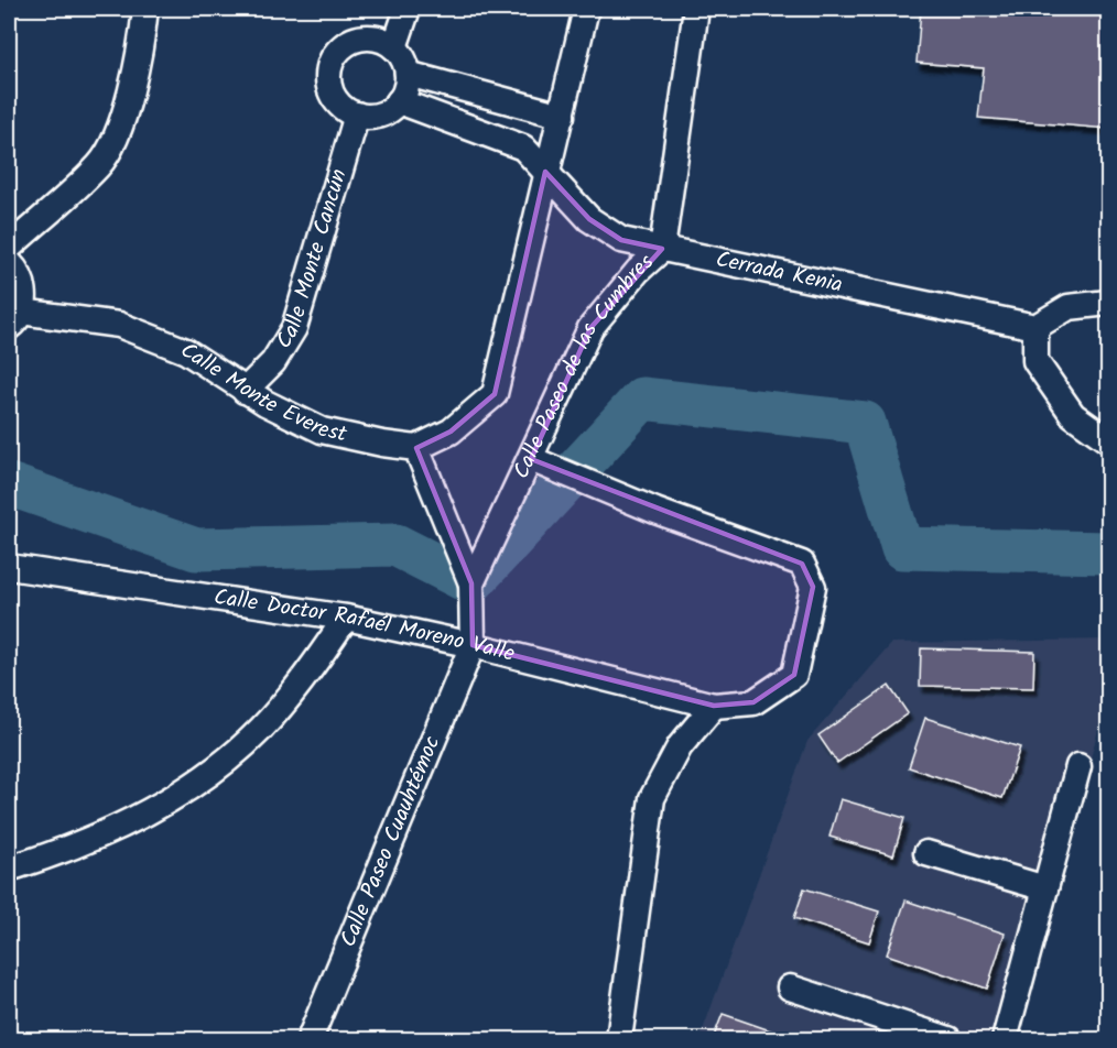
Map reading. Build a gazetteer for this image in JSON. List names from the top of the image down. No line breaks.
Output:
{"streets":{"street":["Calle Monte Cancún","Cerrada Kenia","Calle Paseo de las Cumbres","Calle Monte Everest","Calle Doctor Rafaél Moreno Valle","Calle Paseo Cuauhtémoc"]},"crossings":[["Calle Monte Cancún","Calle Monte Everest"],["Cerrada Kenia","Calle Paseo de las Cumbres"],["Calle Paseo de las Cumbres","Calle Doctor Rafaél Moreno Valle"],["Calle Paseo de las Cumbres","Calle Paseo Cuauhtémoc"],["Calle Doctor Rafaél Moreno Valle","Calle Paseo Cuauhtémoc"]]}
